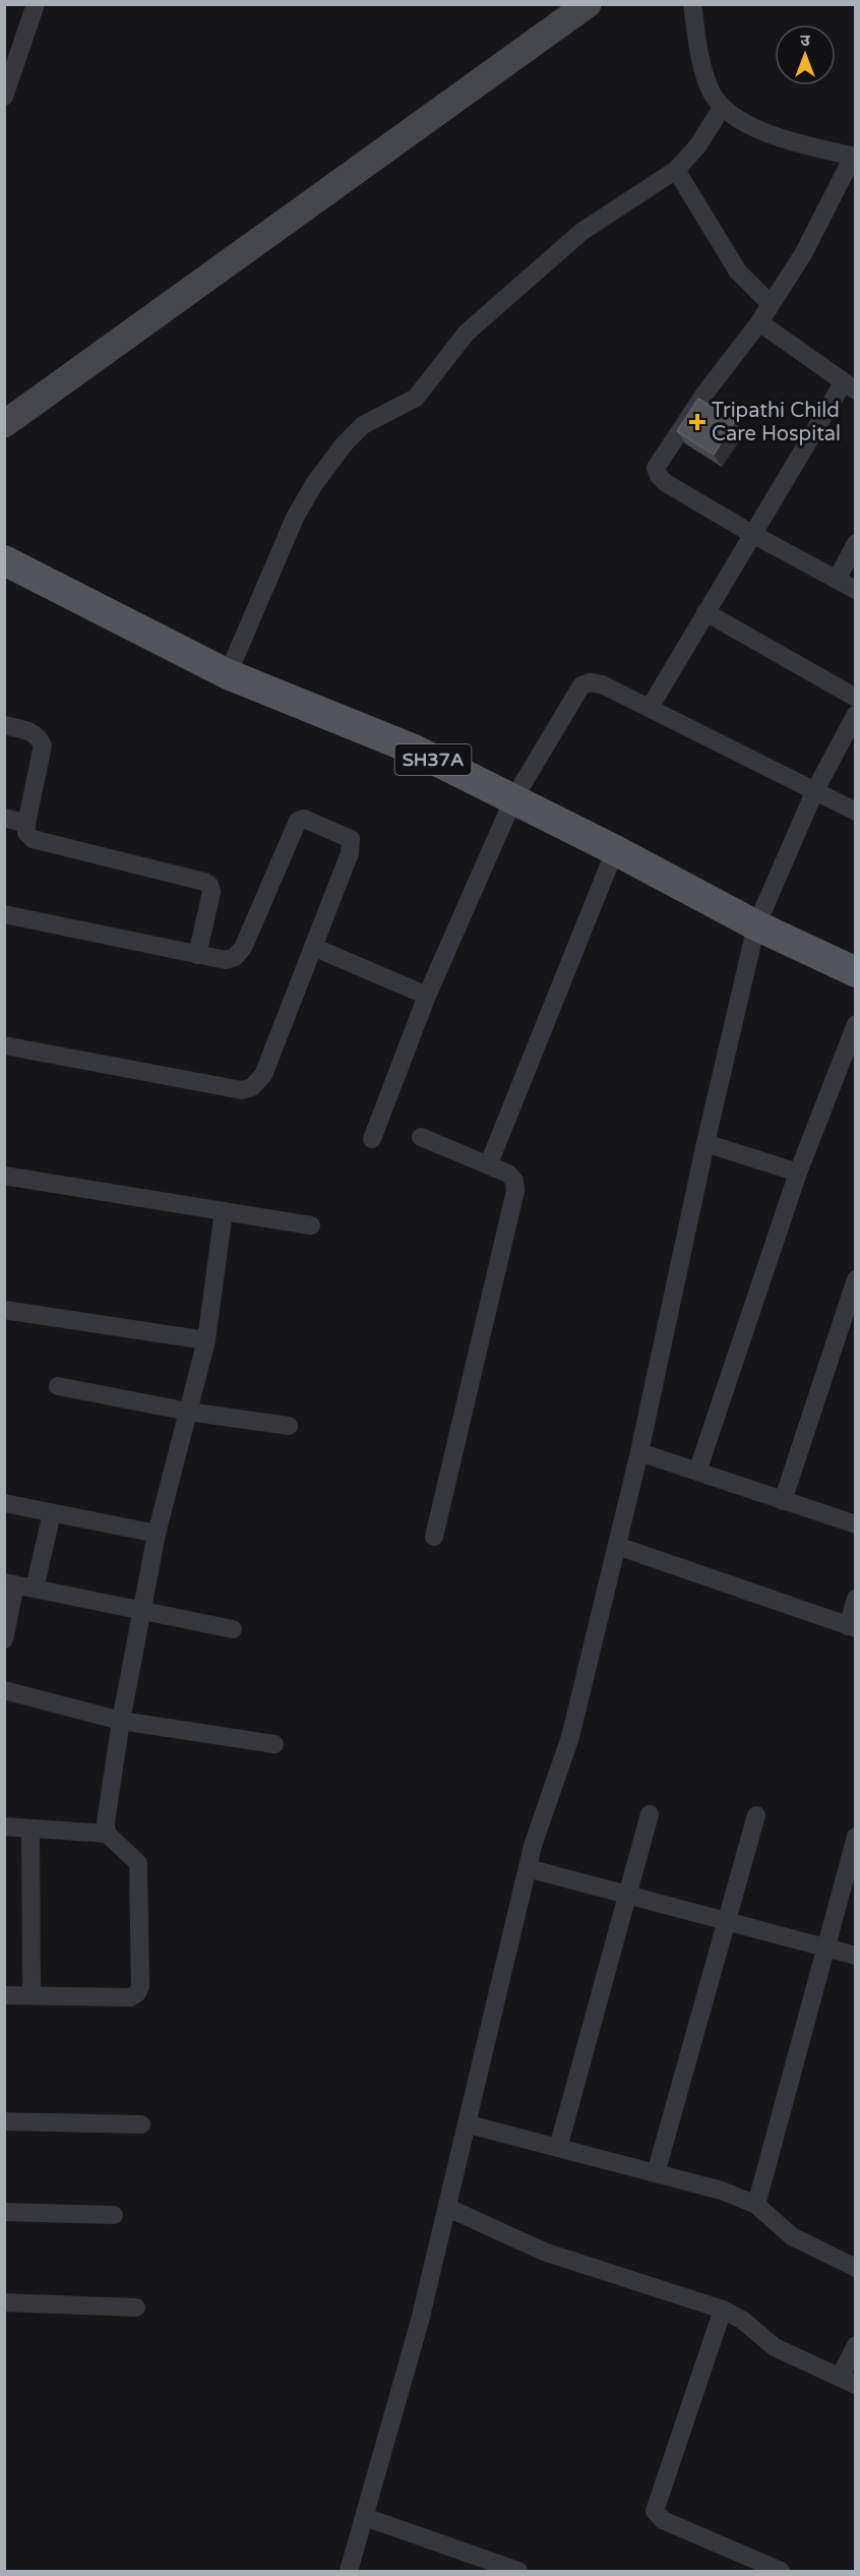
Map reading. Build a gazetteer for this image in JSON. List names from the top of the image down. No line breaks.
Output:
{"streets":{"main road":["SH37A"]},"places":{"health":["Tripathi Child Care Hospital"]},"north":"top"}
